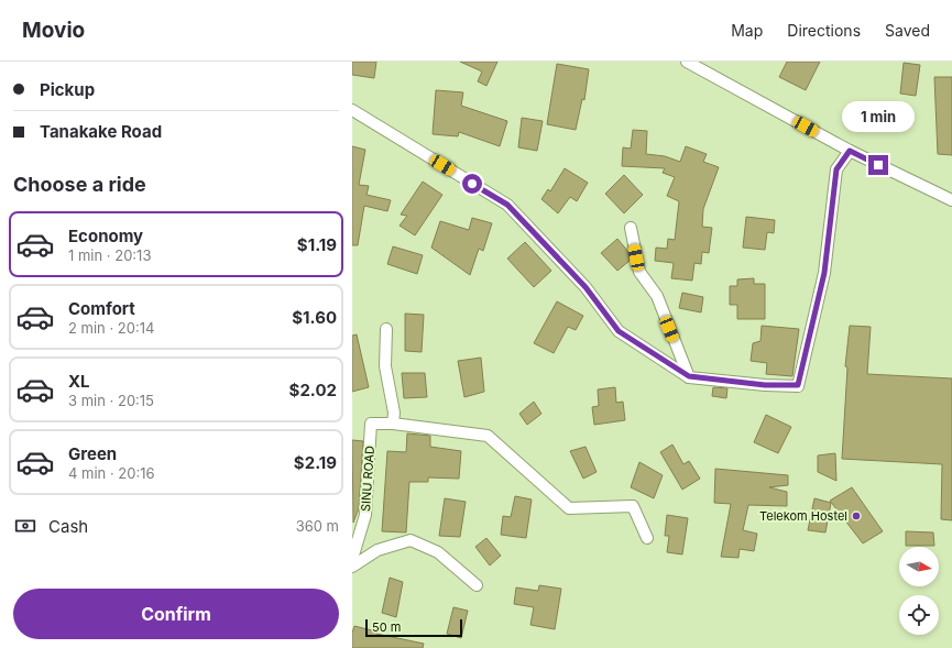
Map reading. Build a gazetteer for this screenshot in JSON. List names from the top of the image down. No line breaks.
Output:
{"streets":{"street":["SINU ROAD"]},"places":["Telekom Hostel"],"scale_bar":"50 m","north":"right","page":{"header":"Movio","nav":["Map","Directions","Saved"],"banner":["Pickup","Tanakake Road"],"bubble":"1 min","heading":"Choose a ride","list":[{"name":"Economy","note":"1 min · 20:13","value":"$1.19"},{"name":"Comfort","note":"2 min · 20:14","value":"$1.60"},{"name":"XL","note":"3 min · 20:15","value":"$2.02"},{"name":"Green","note":"4 min · 20:16","value":"$2.19"}],"pay":["Cash","360 m"],"buttons":"Confirm","scale":"50 m"}}
